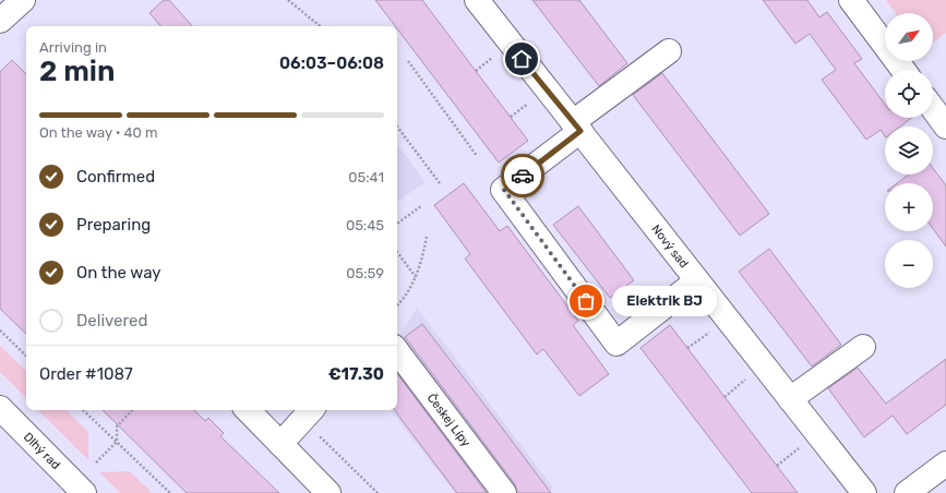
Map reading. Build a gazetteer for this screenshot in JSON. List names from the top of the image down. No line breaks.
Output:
{"streets":{"street":["Nový sad","Českej Lípy","Dlhý rad"]},"places":["Elektrik BJ"],"north":"top right","page":{"map_buttons":["+","−"],"heading":["2 min","Arriving in","06:03–06:08"],"panel":["Order #1087","€17.30"],"bar":"On the way · 40 m","list":[["Confirmed","05:41"],["Preparing","05:45"],["On the way","05:59"],"Delivered"],"bubble":"Elektrik BJ"}}
